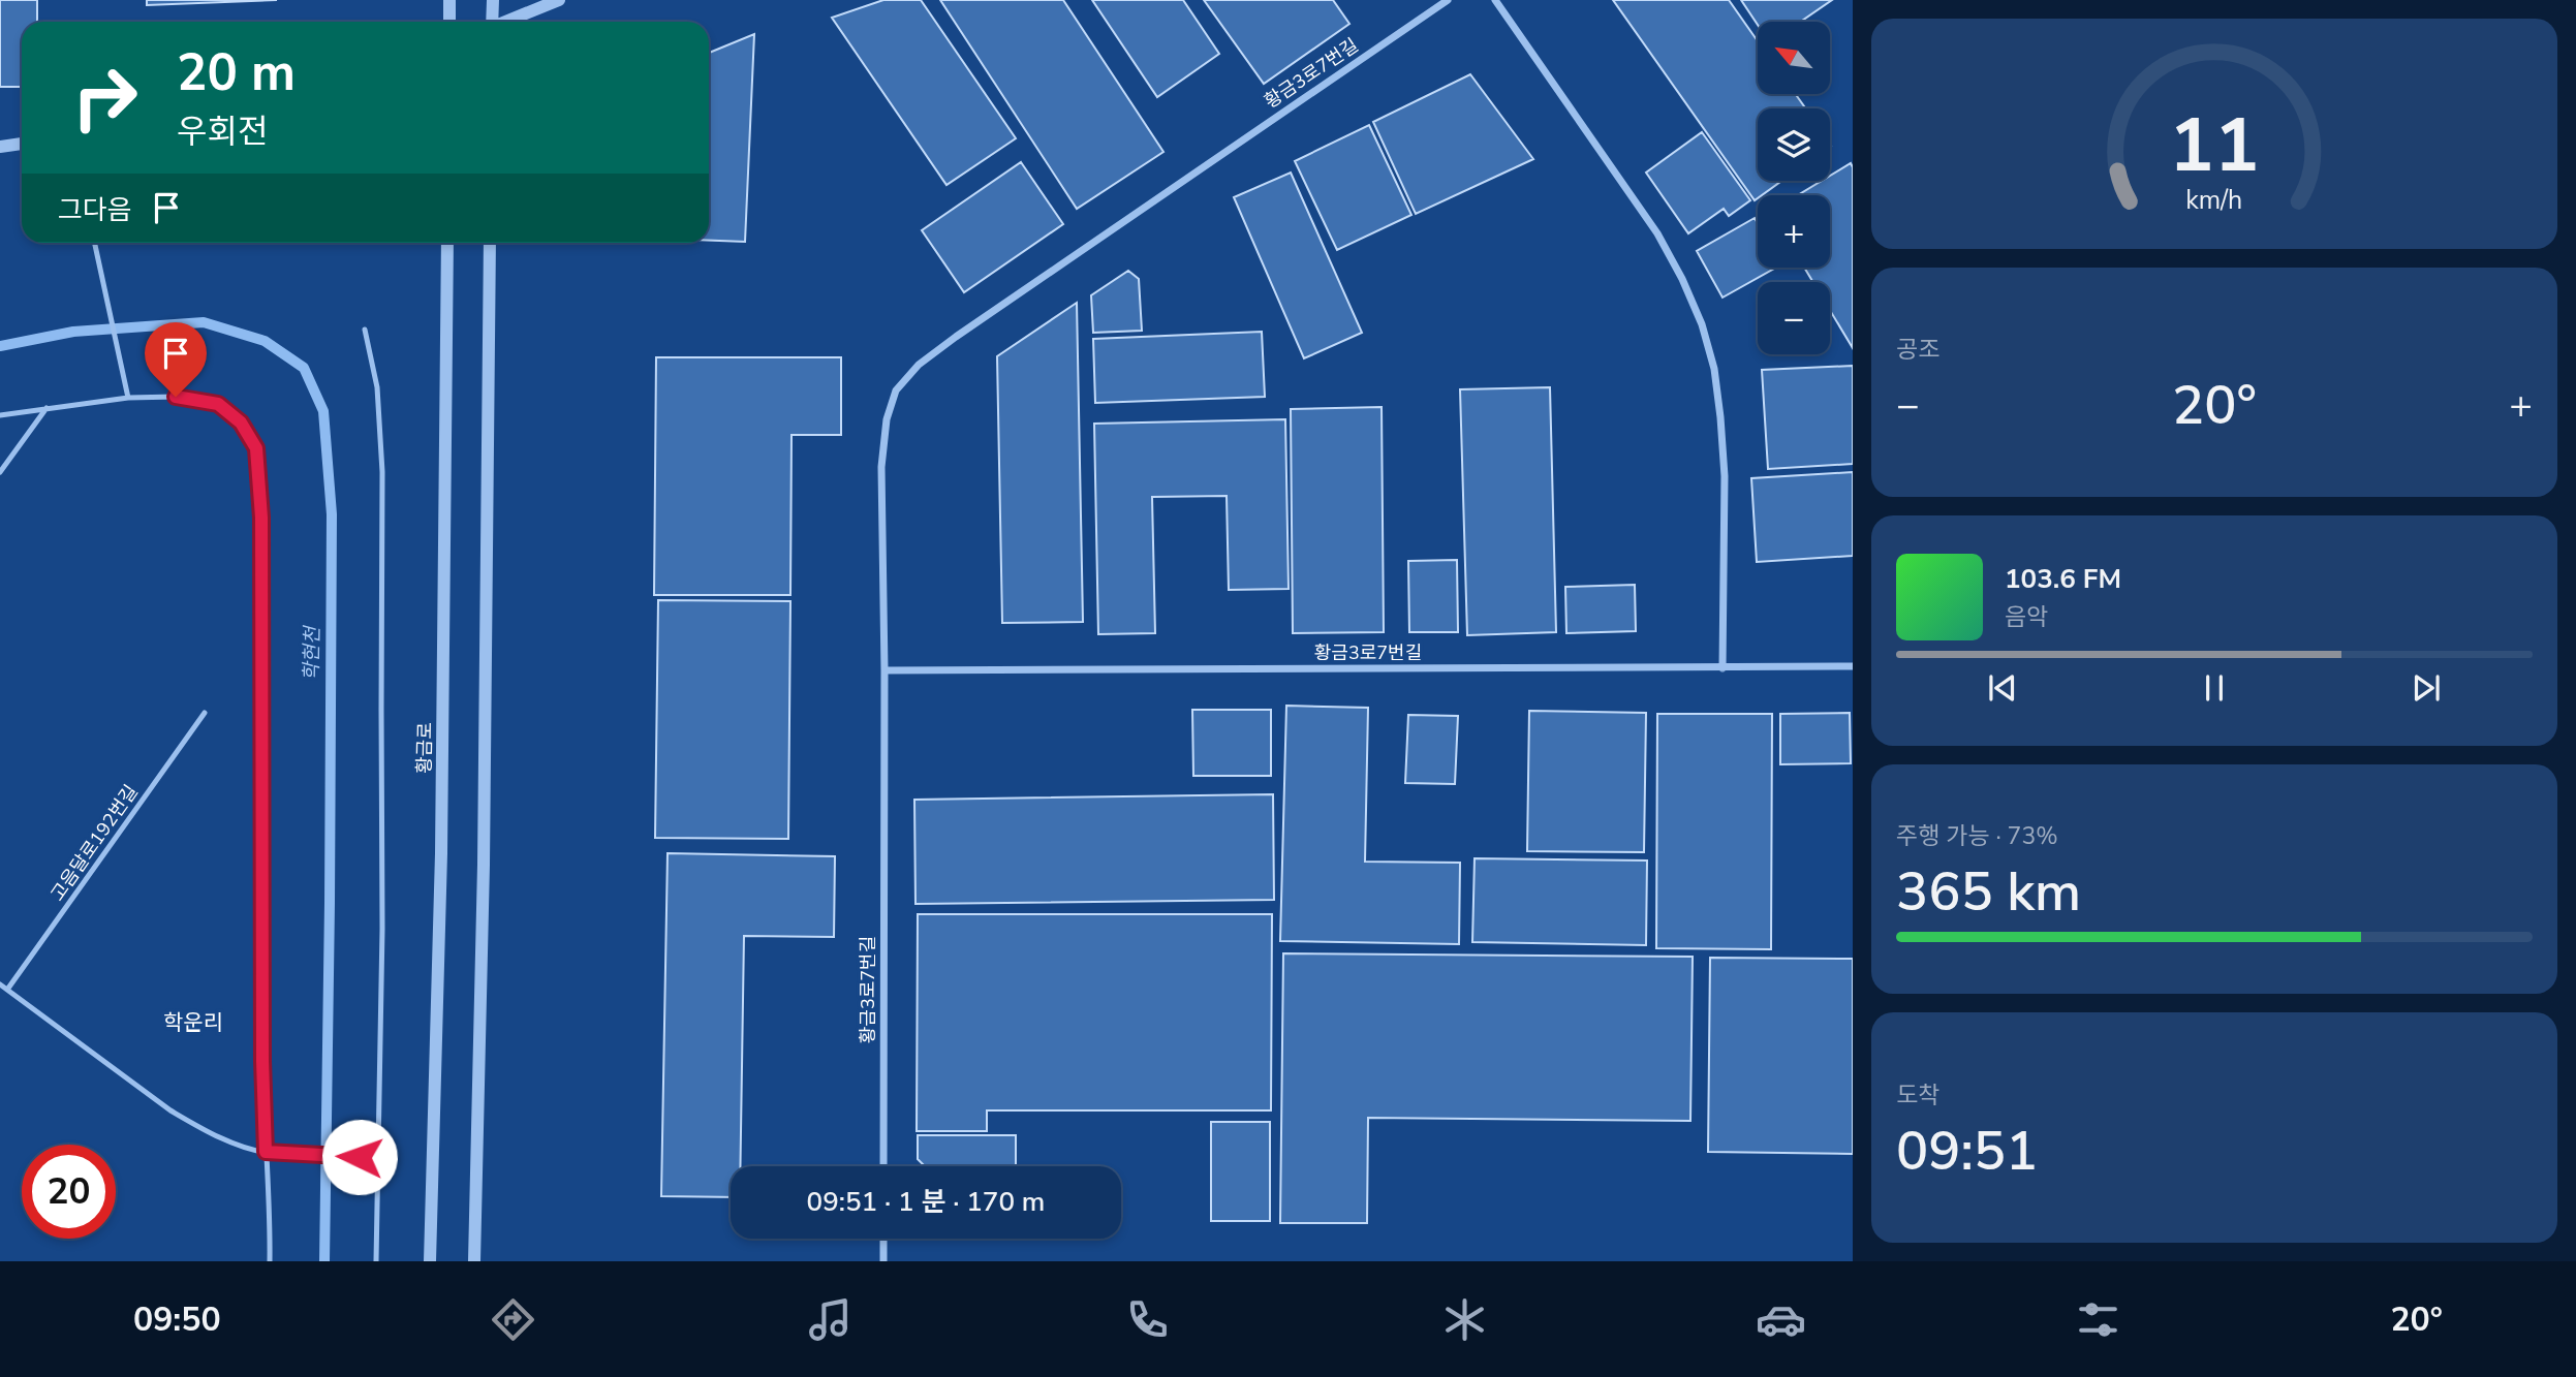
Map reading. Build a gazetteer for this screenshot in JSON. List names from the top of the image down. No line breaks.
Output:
{"streets":{"street":["황금3로7번길","황금로"],"lane":["고음달로192번길"]},"districts":["학운리"],"water":["학현천"],"north":"top left","page":{"map_buttons":["+","−"],"turn":["20 m","우회전"],"then":"그다음","tile":["공조",["주행 가능 · 73%","365 km"],["도착","09:51"]],"heat":["−","20°","+"],"song":["103.6 FM","음악"],"limit":"20","trip":"09:51 · 1 분 · 170 m","tabs":["09:50","20°"],"gauge":["11","km/h"]}}
